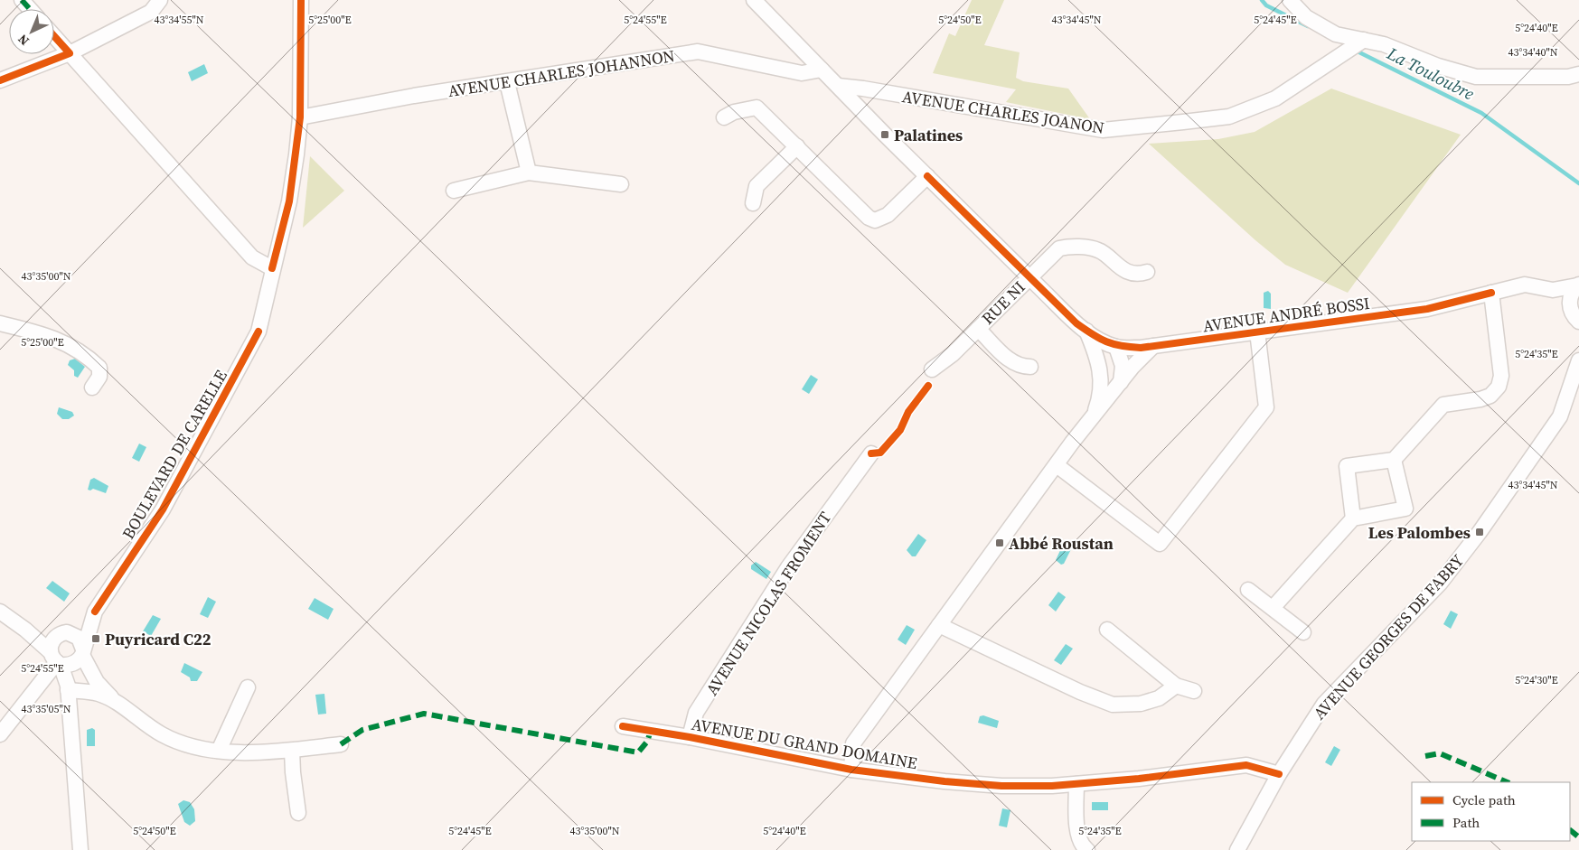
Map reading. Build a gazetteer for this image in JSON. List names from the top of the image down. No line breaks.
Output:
{"streets":{"street":["AVENUE CHARLES JOHANNON","AVENUE CHARLES JOANON","RUE NI","AVENUE ANDRÉ BOSSI","BOULEVARD DE CARELLE","AVENUE NICOLAS FROMENT","AVENUE GEORGES DE FABRY","AVENUE DU GRAND DOMAINE"]},"crossings":[["AVENUE CHARLES JOHANNON","BOULEVARD DE CARELLE"],["AVENUE NICOLAS FROMENT","AVENUE DU GRAND DOMAINE"],["AVENUE GEORGES DE FABRY","AVENUE DU GRAND DOMAINE"]],"water":["La Touloubre"],"places":{"transit":["Palatines","Les Palombes","Abbé Roustan","Puyricard C22"]},"legend":["Cycle path","Path"],"north":"bottom left","coordinates":["43°34'45\"N","43°34'55\"N","5°25'00\"E","5°24'55\"E","5°24'50\"E","5°24'45\"E","5°24'40\"E","43°34'40\"N","43°35'00\"N","5°24'35\"E","5°24'30\"E","43°35'05\"N"]}
